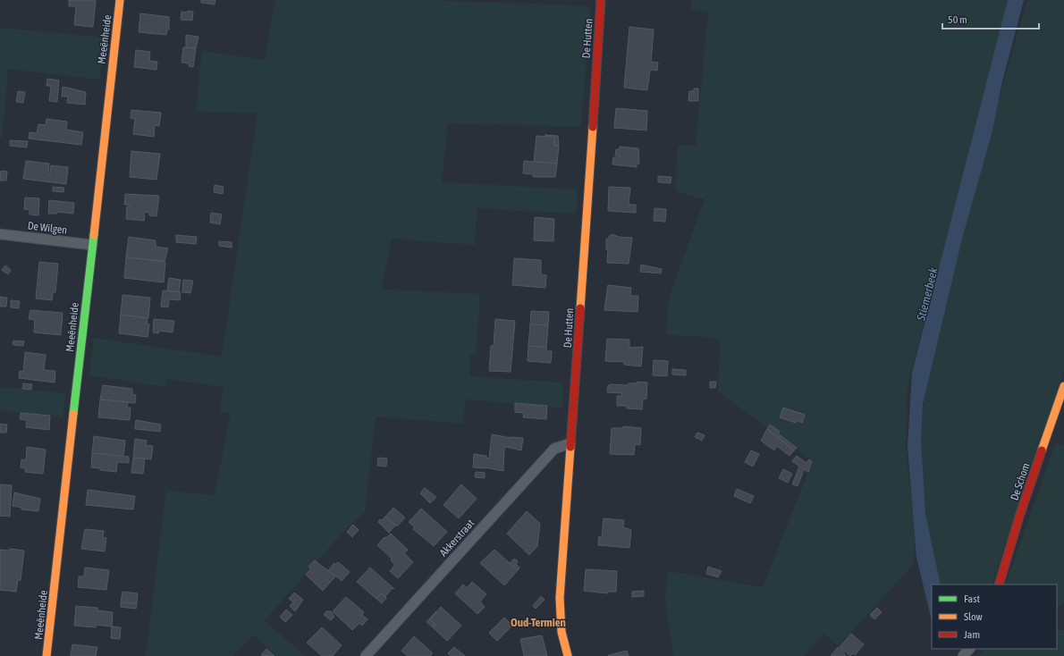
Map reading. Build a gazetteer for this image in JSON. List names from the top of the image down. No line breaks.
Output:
{"streets":{"street":["De Hutten","Meeënheide","De Wilgen","De Schom","Akkerstraat"]},"crossings":[["De Hutten","Akkerstraat"],["Meeënheide","De Wilgen"]],"districts":["Oud-Termien"],"water":["Stiemerbeek"],"legend":["Fast","Slow","Jam"],"scale_bar":"50 m"}
